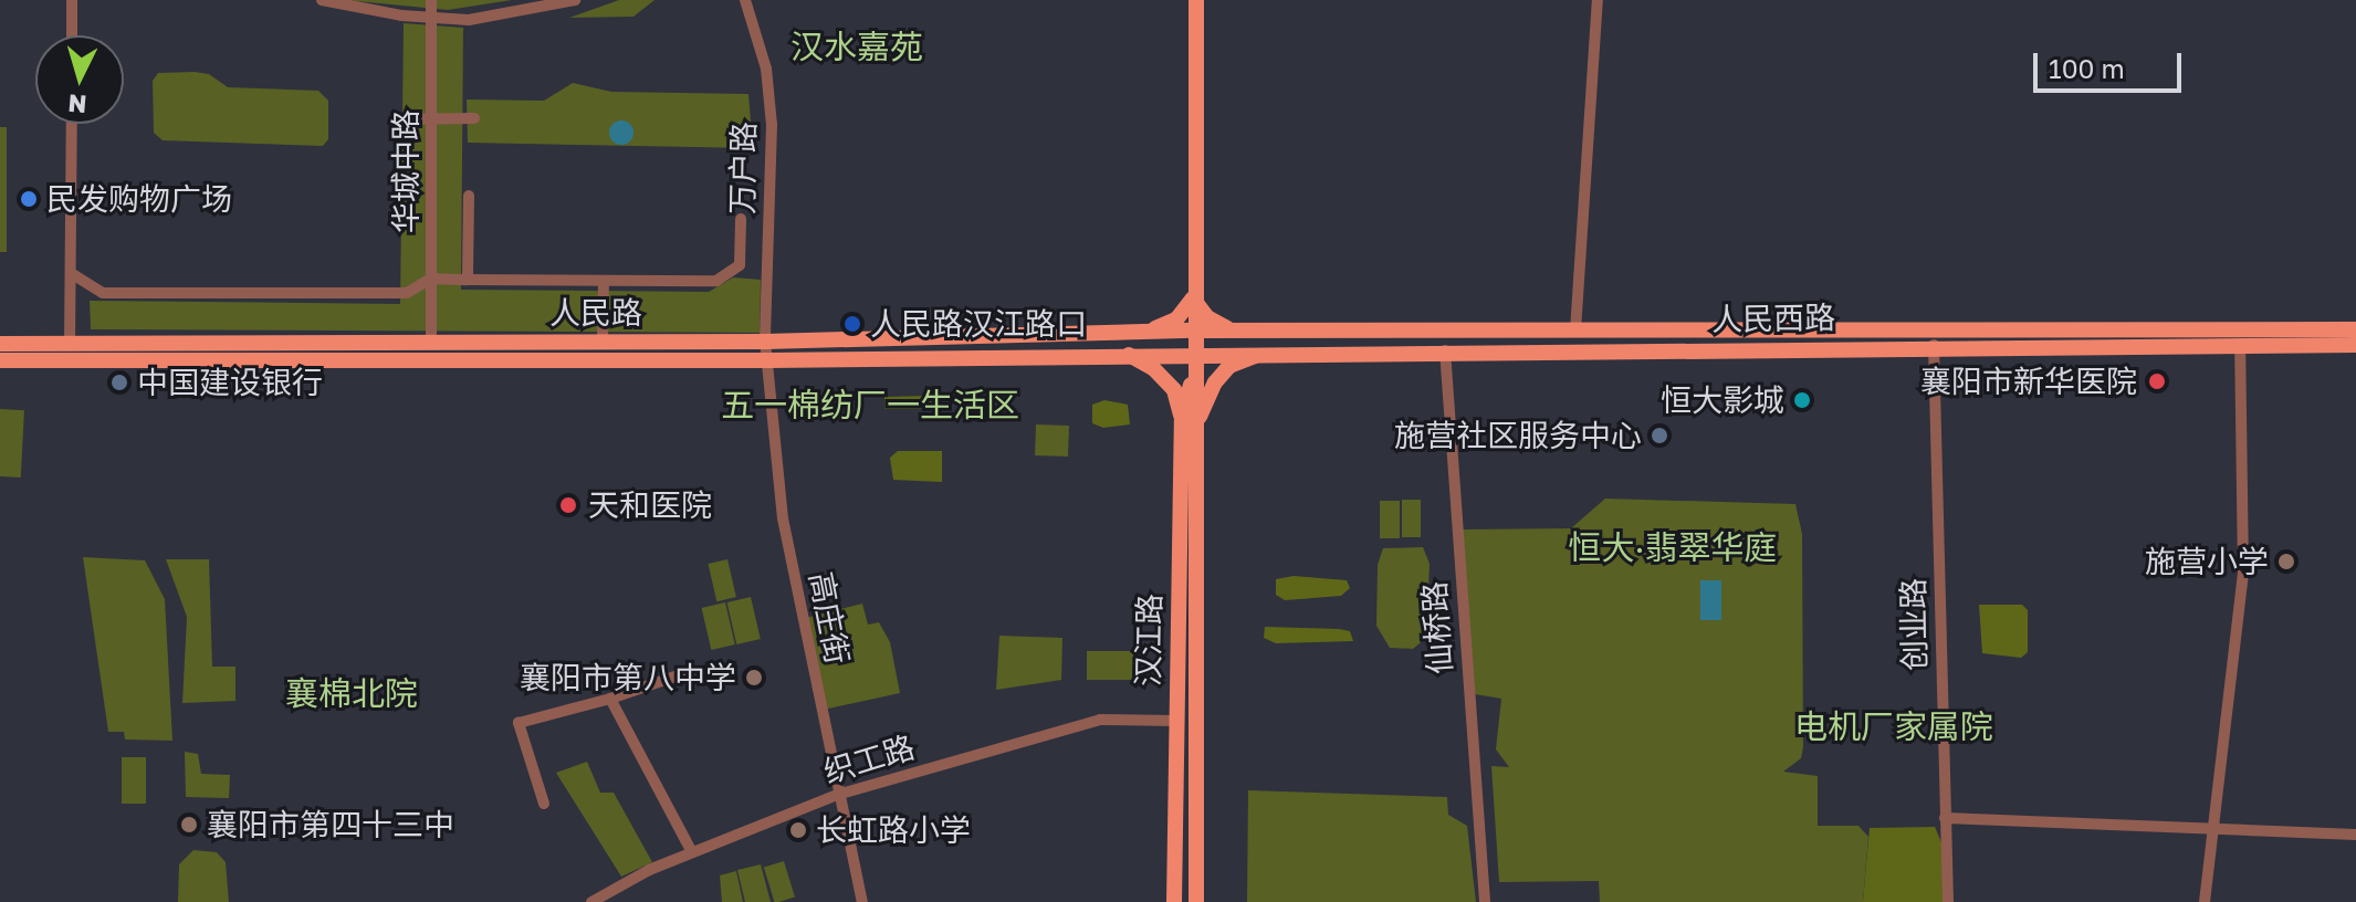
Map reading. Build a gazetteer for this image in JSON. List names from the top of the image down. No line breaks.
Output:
{"streets":{"main road":["人民路","人民西路","汉江路"],"street":["万户路","华城中路","高庄街","创业路","仙桥路","织工路"]},"crossings":[["万户路","人民路"],["万户路","高庄街"],["华城中路","人民路"],["人民路","人民西路"],["人民路","高庄街"],["人民路","汉江路"],["人民西路","创业路"],["人民西路","仙桥路"],["人民西路","汉江路"],["高庄街","织工路"],["汉江路","织工路"]],"districts":["汉水嘉苑","五一棉纺厂一生活区","恒大·翡翠华庭","襄棉北院","电机厂家属院"],"places":["民发购物广场","人民路汉江路口","襄阳市新华医院","中国建设银行","恒大影城","施营社区服务中心","天和医院","施营小学","襄阳市第八中学","襄阳市第四十三中","长虹路小学"],"scale_bar":"100 m","north":"bottom"}
